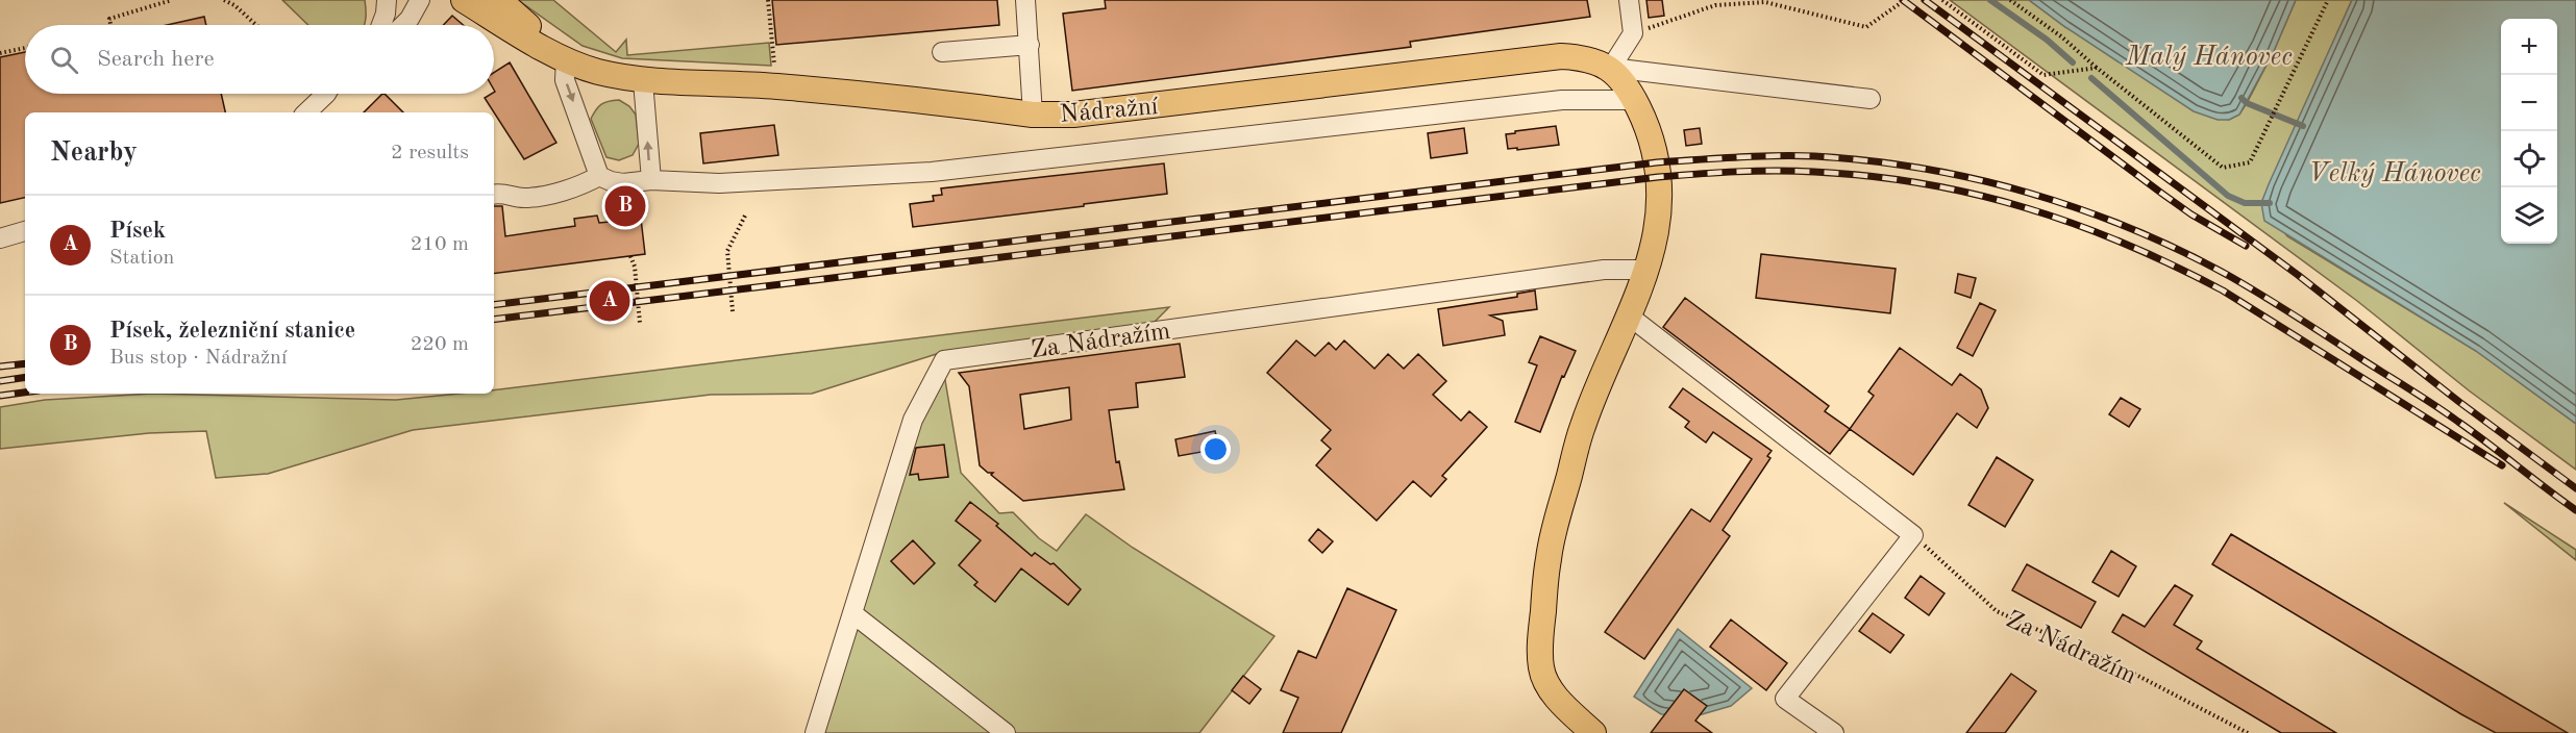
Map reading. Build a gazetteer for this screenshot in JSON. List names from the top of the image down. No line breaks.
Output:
{"streets":{"main road":["Nádražní"],"street":["Za Nádražím"]},"water":["Malý Hánovec","Velký Hánovec"],"page":{"map_buttons":["+","−"],"search":"Search here","heading":["Nearby","2 results"],"pins":["B","A"],"list":[{"mark":"A","name":"Písek","note":"Station","value":"210 m"},{"mark":"B","name":"Písek, železniční stanice","note":"Bus stop · Nádražní","value":"220 m"}]}}
